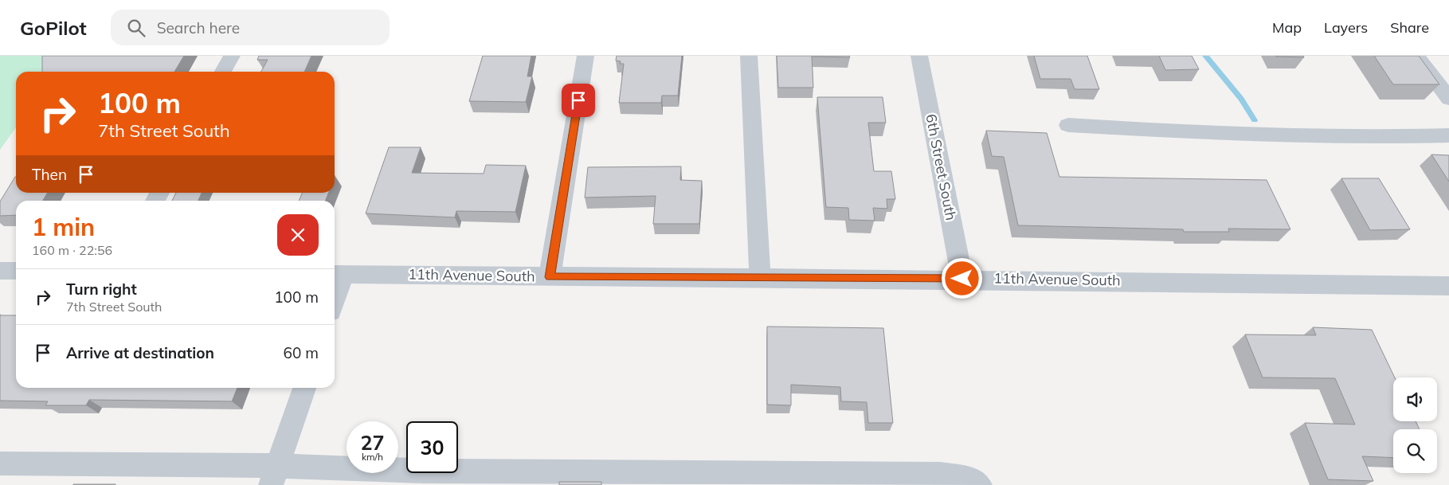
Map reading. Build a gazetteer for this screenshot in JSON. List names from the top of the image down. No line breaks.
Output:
{"streets":{"street":["6th Street South","11th Avenue South"]},"crossings":[["6th Street South","11th Avenue South"]],"page":{"header":"GoPilot","search":"Search here","nav":["Map","Layers","Share"],"turn":["100 m","7th Street South"],"then":"Then","heading":["1 min","160 m · 22:56"],"list":[{"name":"Turn right","note":"7th Street South","value":"100 m"},{"name":"Arrive at destination","value":"60 m"}],"speed":"27 km/h","limit":"30"}}
